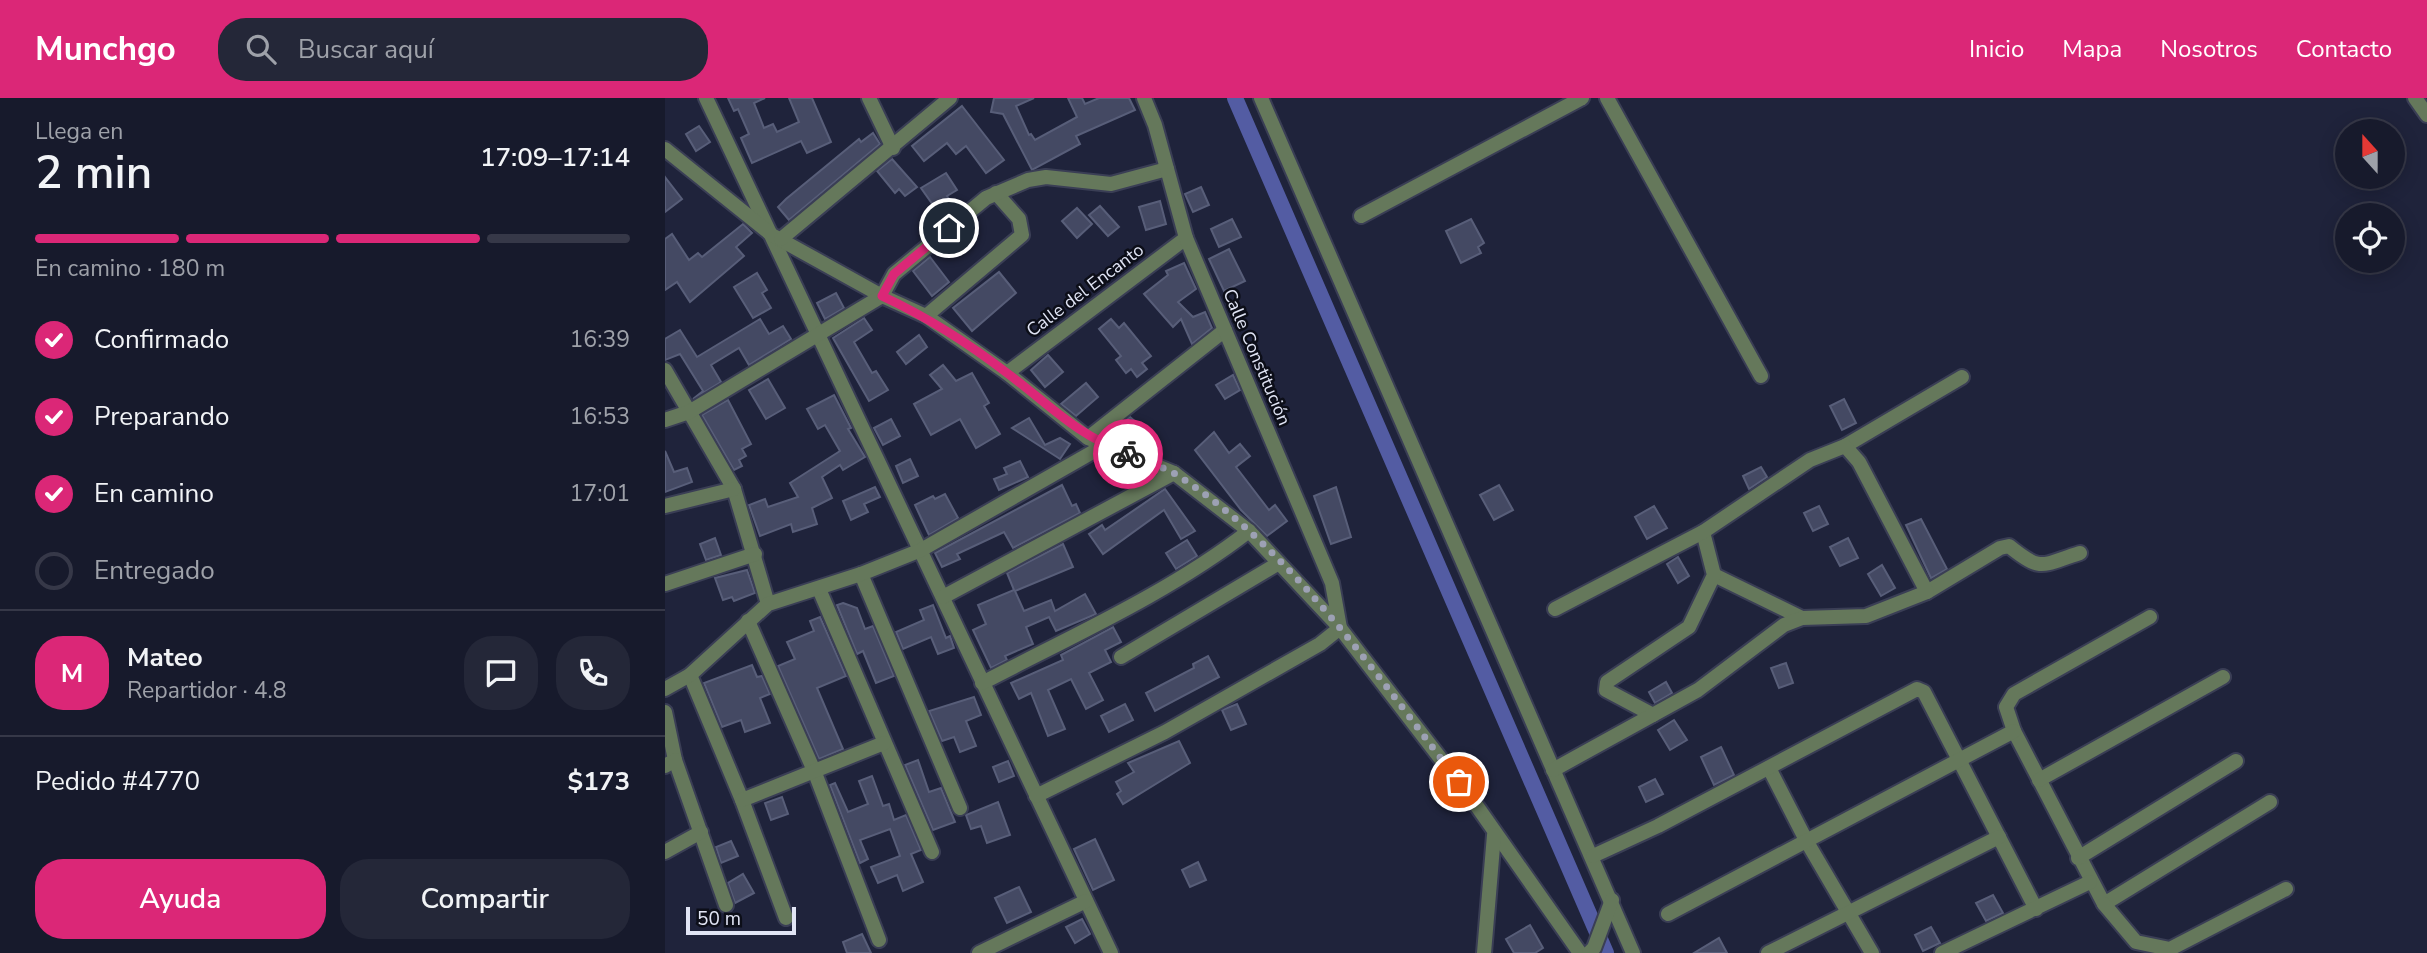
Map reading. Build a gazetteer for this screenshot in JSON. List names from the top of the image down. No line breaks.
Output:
{"streets":{"street":["Calle del Encanto","Calle Constitución"]},"crossings":[["Calle del Encanto","Calle Constitución"]],"scale_bar":"50 m","north":"top","page":{"header":"Munchgo","search":"Buscar aquí","nav":["Inicio","Mapa","Nosotros","Contacto"],"heading":["2 min","Llega en","17:09–17:14"],"panel":["Mateo","Repartidor · 4.8","Pedido #4770","$173"],"bar":"En camino · 180 m","list":[["Confirmado","16:39"],["Preparando","16:53"],["En camino","17:01"],"Entregado"],"round":"M","buttons":["Ayuda","Compartir"],"scale":"50 m"}}
